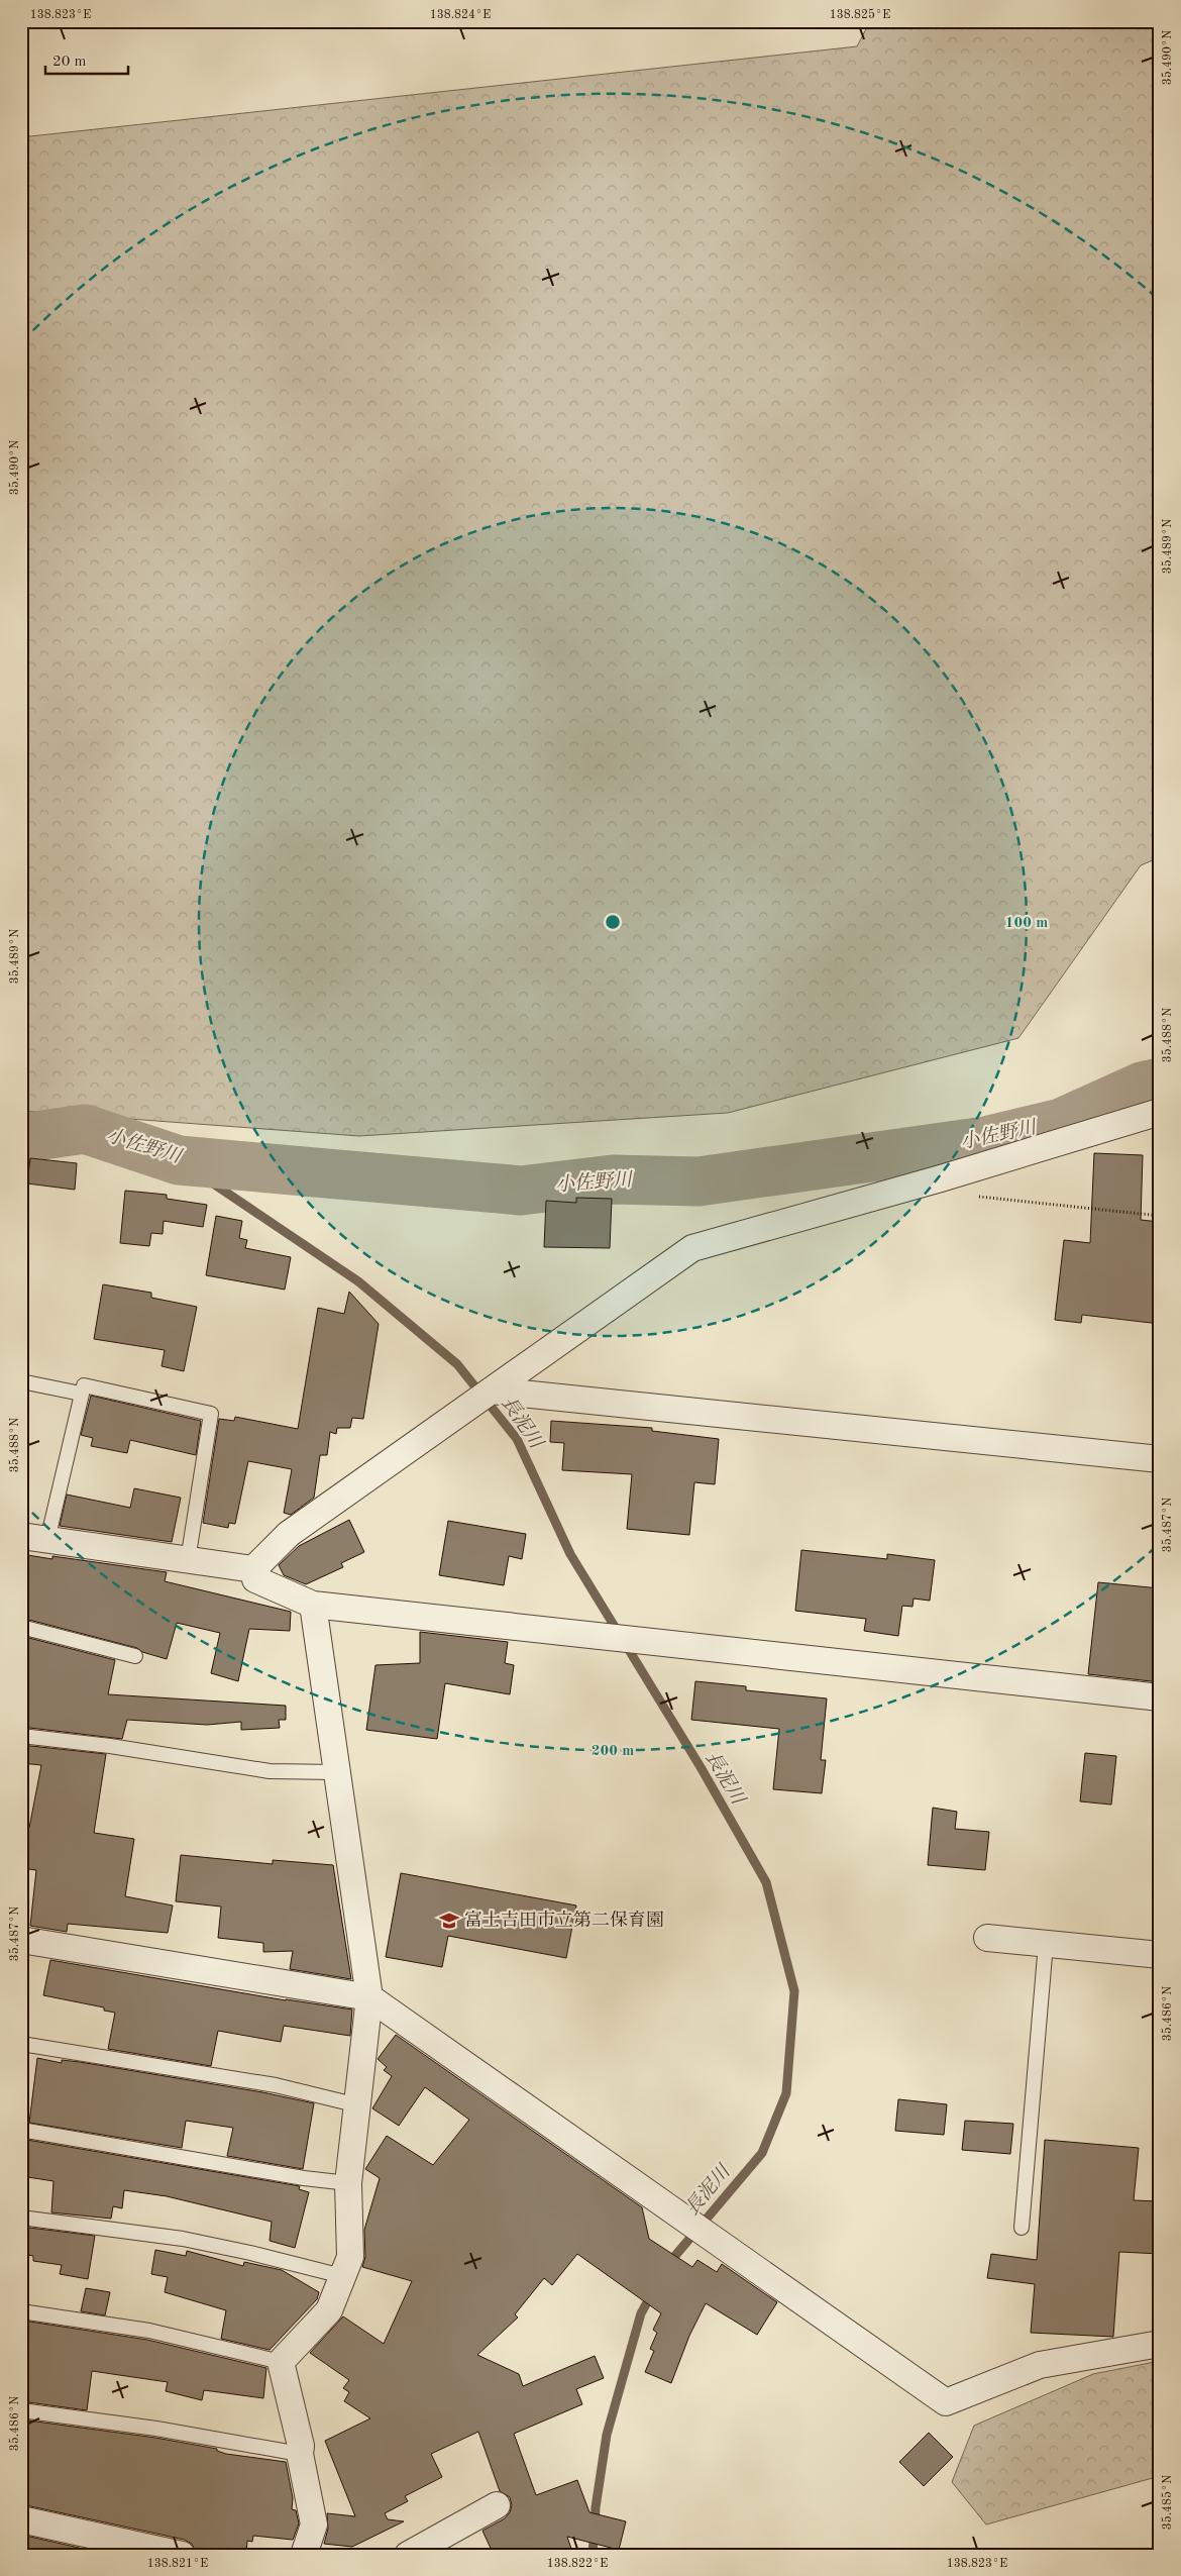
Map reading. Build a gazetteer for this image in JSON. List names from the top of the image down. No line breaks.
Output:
{"water":["小佐野川","長泥川"],"places":{"school or university":["富士吉田市立第二保育園"]},"scale_bar":"20 m","coordinates":["138.823°E","138.824°E","138.825°E","35.490°N","35.489°N","35.488°N","35.487°N","35.486°N","35.485°N","138.821°E","138.822°E"],"rings":["100 m","200 m"]}
